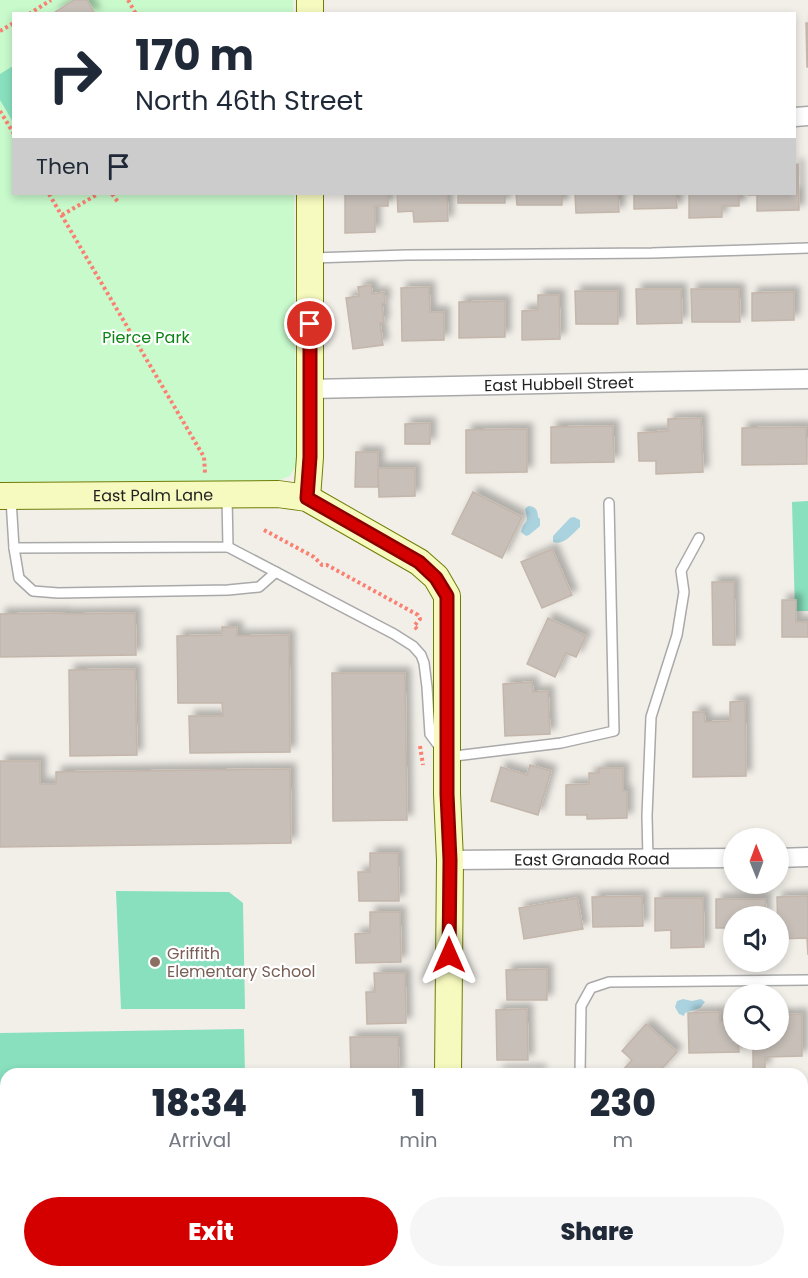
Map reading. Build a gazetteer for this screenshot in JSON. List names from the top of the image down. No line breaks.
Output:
{"streets":{"street":["East Hubbell Street","East Palm Lane","East Granada Road"]},"parks":["Pierce Park"],"places":["Griffith Elementary School"],"north":"top","page":{"turn":["170 m","North 46th Street"],"then":"Then","eta":["18:34","Arrival","1","min","230","m"],"buttons":["Exit","Share"]}}
